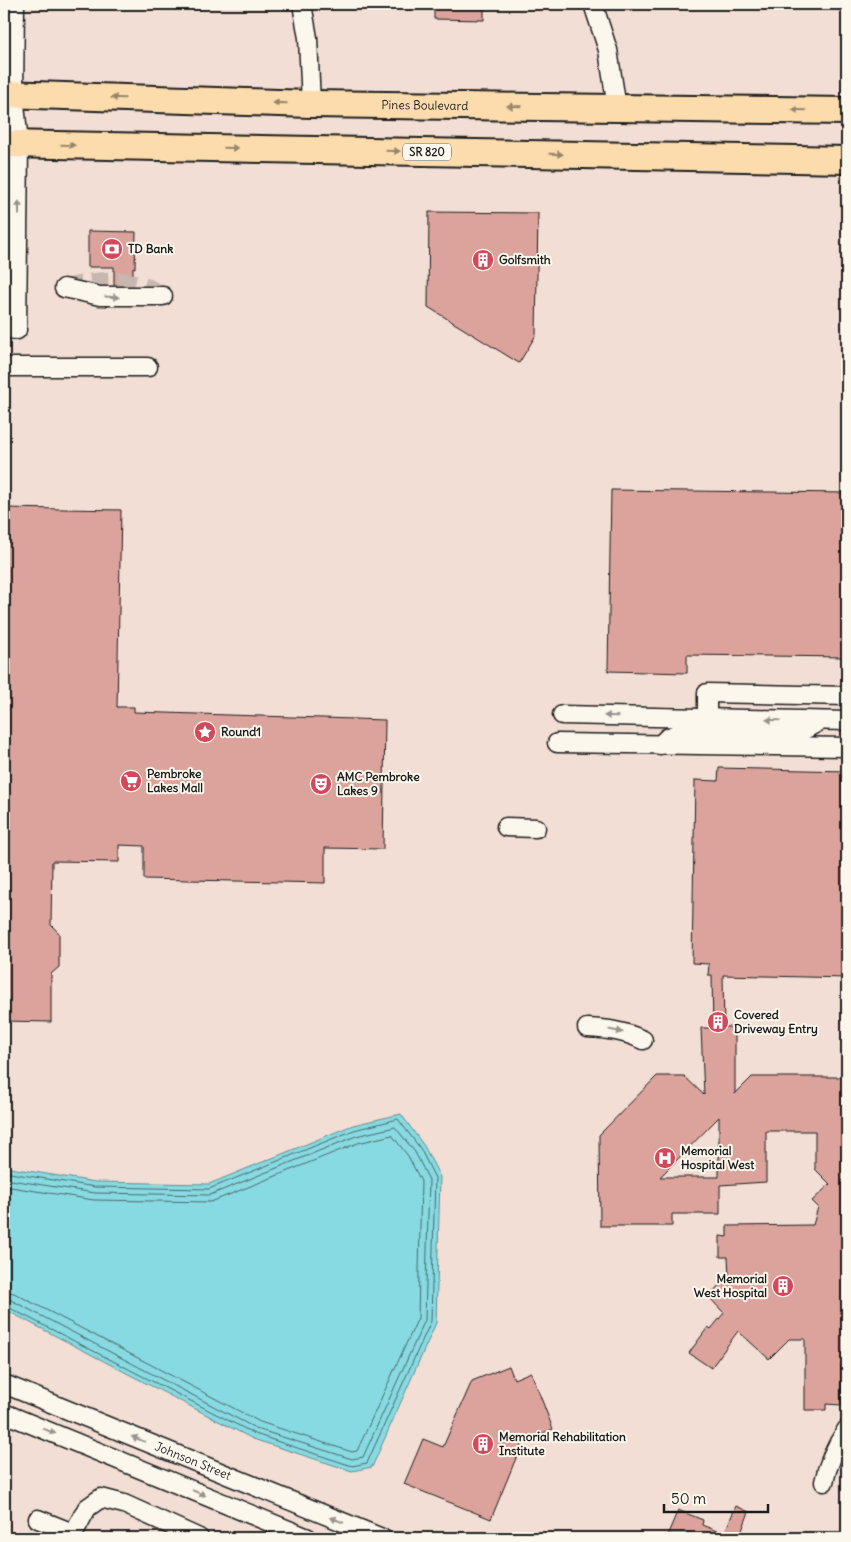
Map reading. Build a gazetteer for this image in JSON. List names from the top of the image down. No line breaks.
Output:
{"streets":{"highway":["Pines Boulevard","SR 820"],"street":["Johnson Street"]},"places":{"bank":["TD Bank"],"building":["Golfsmith","Covered Driveway Entry","Memorial West Hospital","Memorial Rehabilitation Institute"],"place":["Round1"],"supermarket":["Pembroke Lakes Mall"],"theatre":["AMC Pembroke Lakes 9"],"hospital":["Memorial Hospital West"]},"scale_bar":"50 m"}
